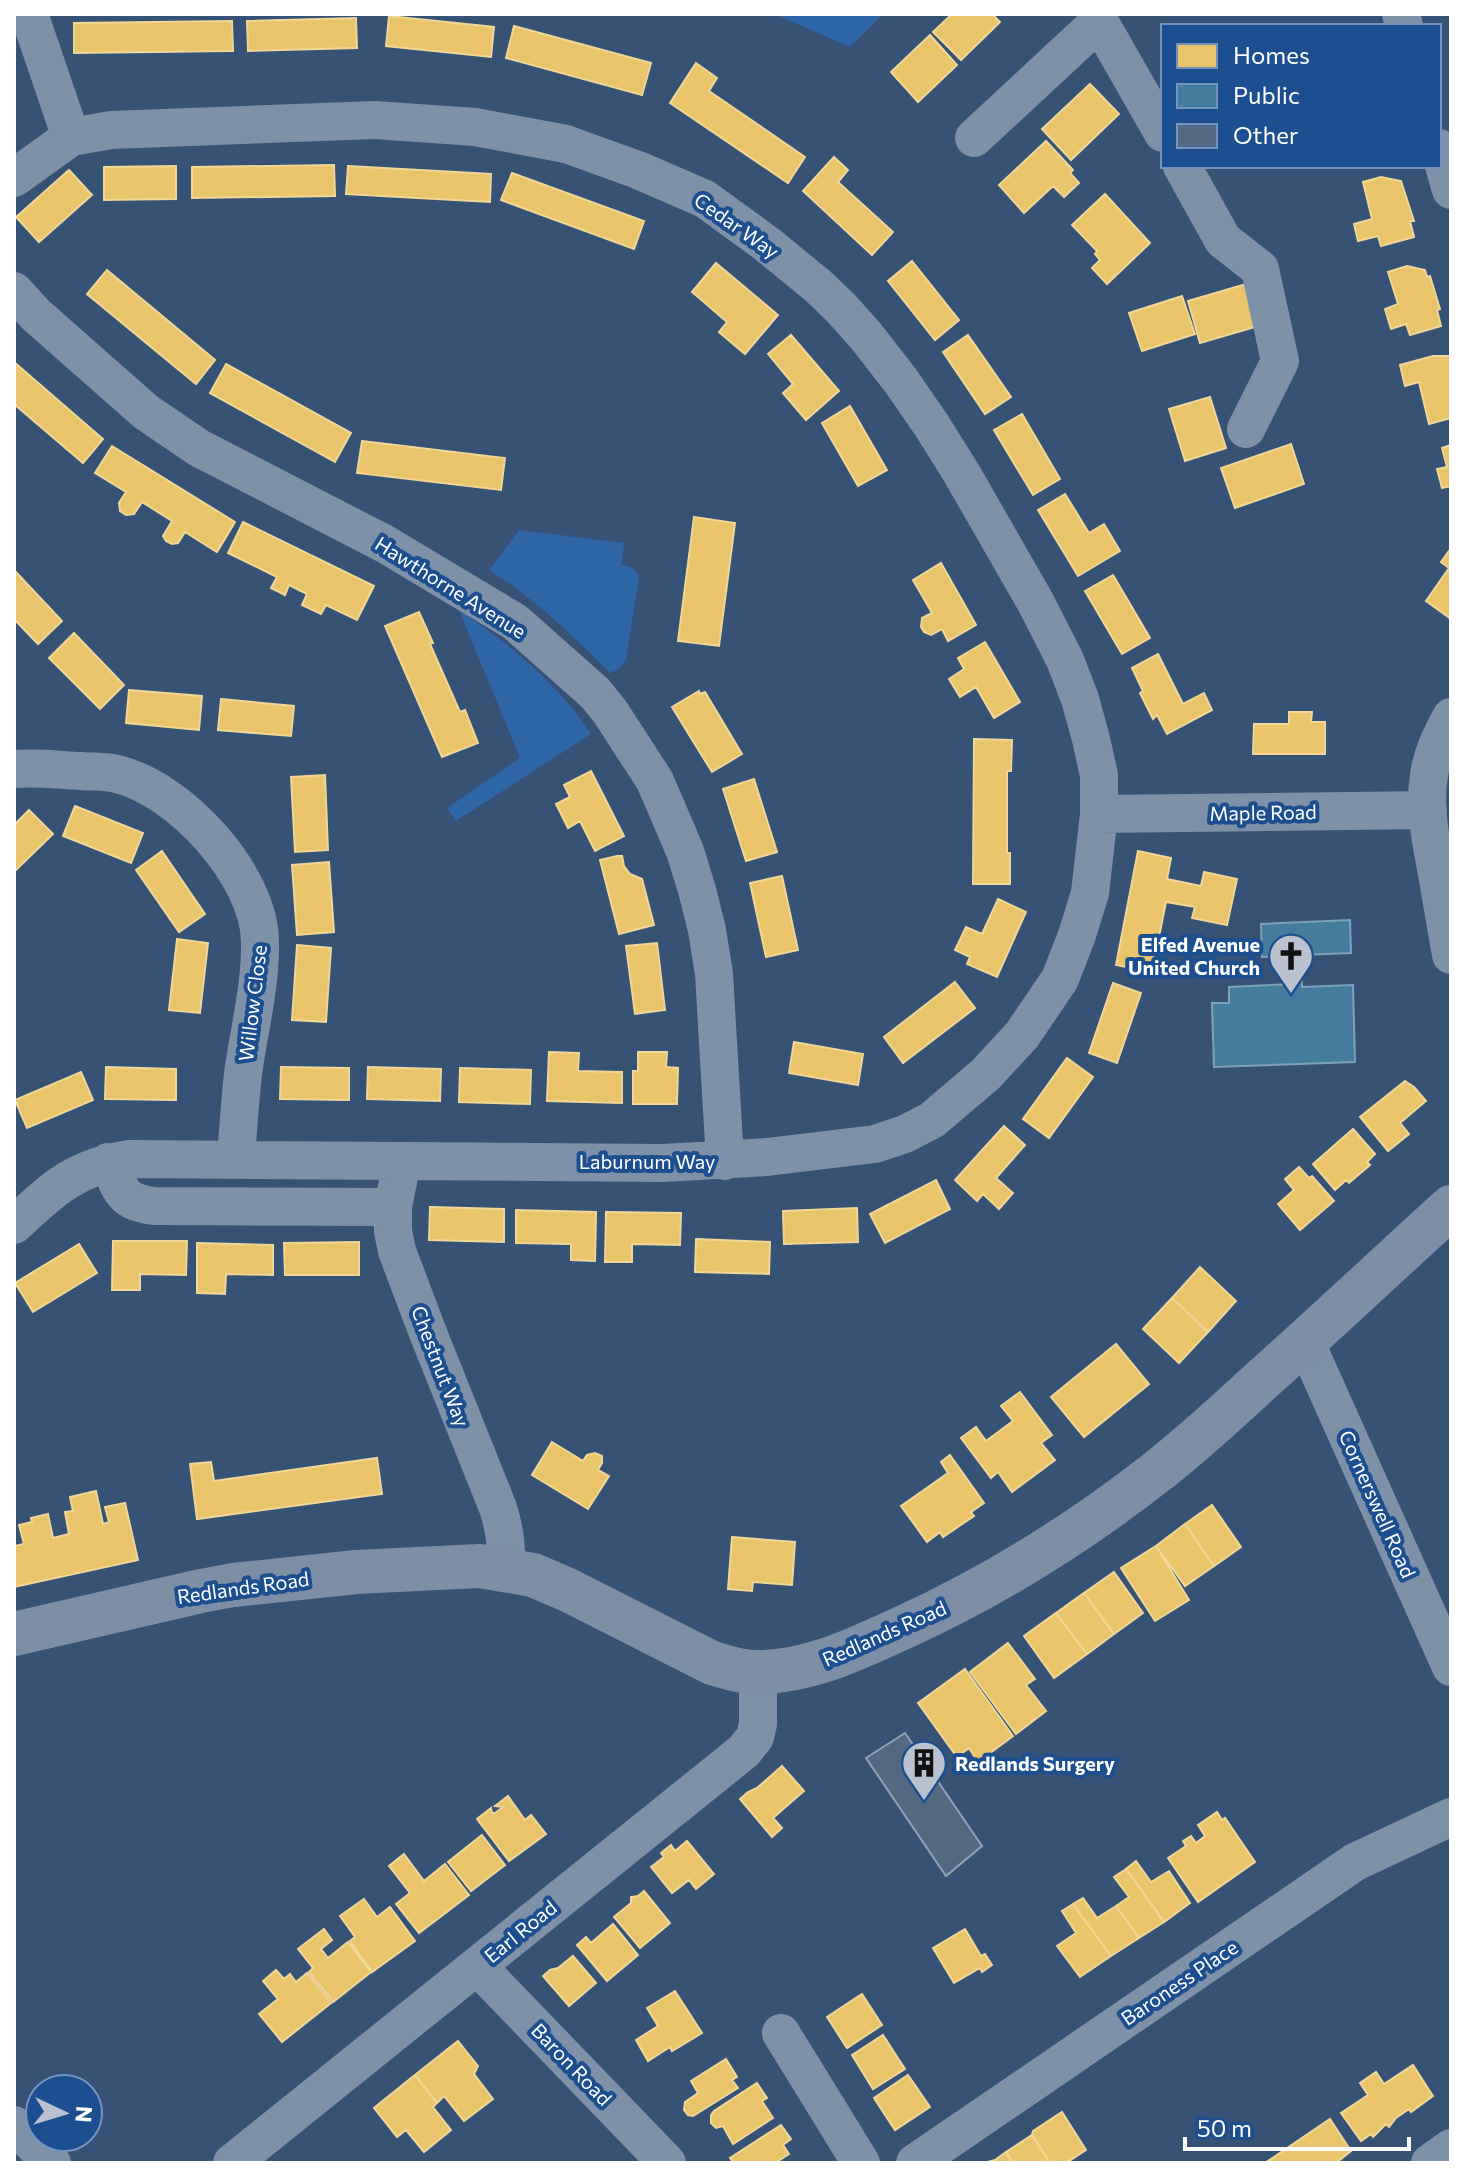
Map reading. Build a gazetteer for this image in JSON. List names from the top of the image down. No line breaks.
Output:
{"streets":{"main road":["Redlands Road"],"street":["Cedar Way","Hawthorne Avenue","Maple Road","Willow Close","Laburnum Way","Chestnut Way","Cornerswell Road","Earl Road","Baroness Place","Baron Road"]},"crossings":[["Cedar Way","Maple Road"],["Cedar Way","Laburnum Way"],["Hawthorne Avenue","Laburnum Way"],["Maple Road","Laburnum Way"],["Willow Close","Laburnum Way"],["Laburnum Way","Chestnut Way"],["Chestnut Way","Redlands Road"],["Cornerswell Road","Redlands Road"],["Redlands Road","Earl Road"],["Earl Road","Baron Road"]],"places":{"church":["Elfed Avenue United Church"],"building":["Redlands Surgery"]},"legend":["Homes","Public","Other"],"scale_bar":"50 m","north":"right"}
